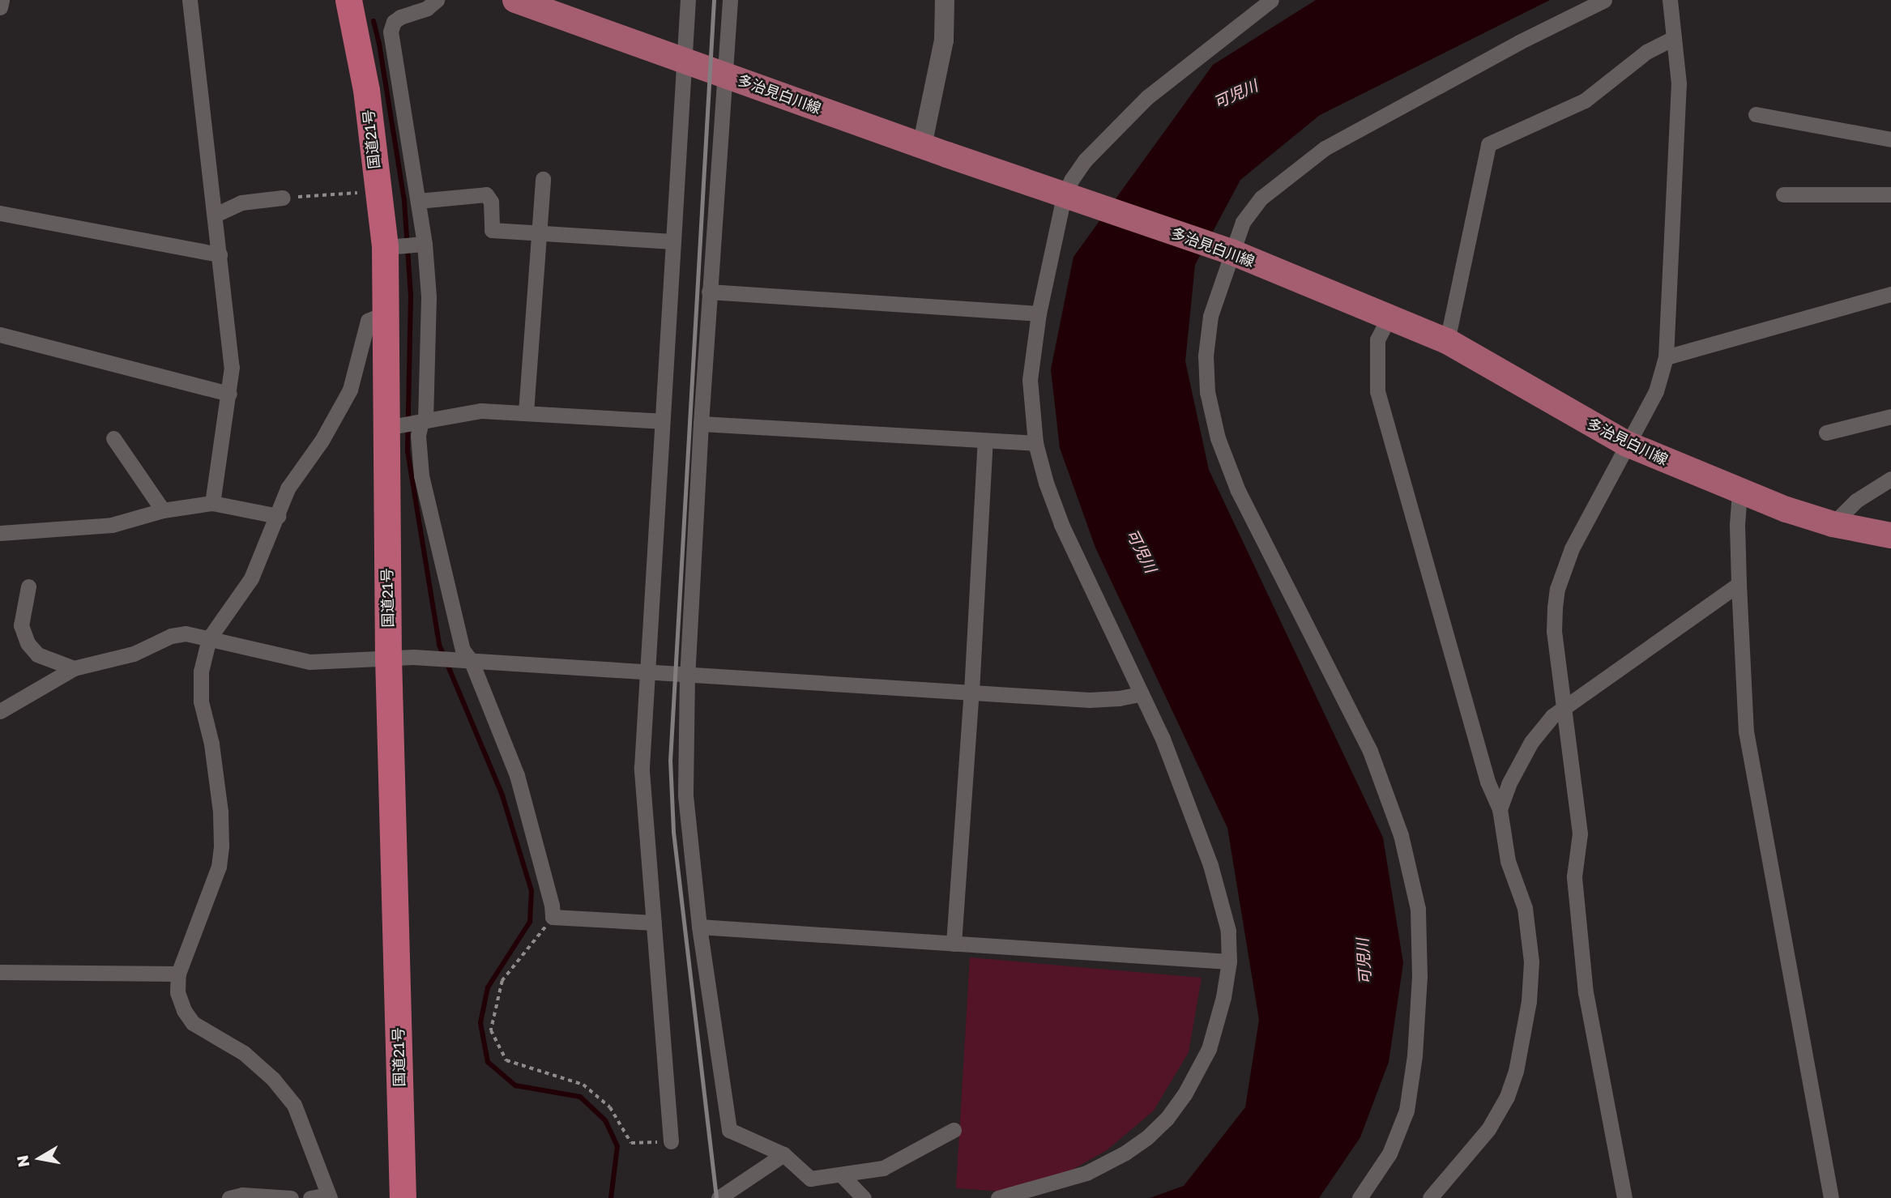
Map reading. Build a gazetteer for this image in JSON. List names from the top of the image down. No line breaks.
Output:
{"streets":{"highway":["国道21号"],"main road":["多治見白川線"]},"water":["可児川"],"north":"left"}
